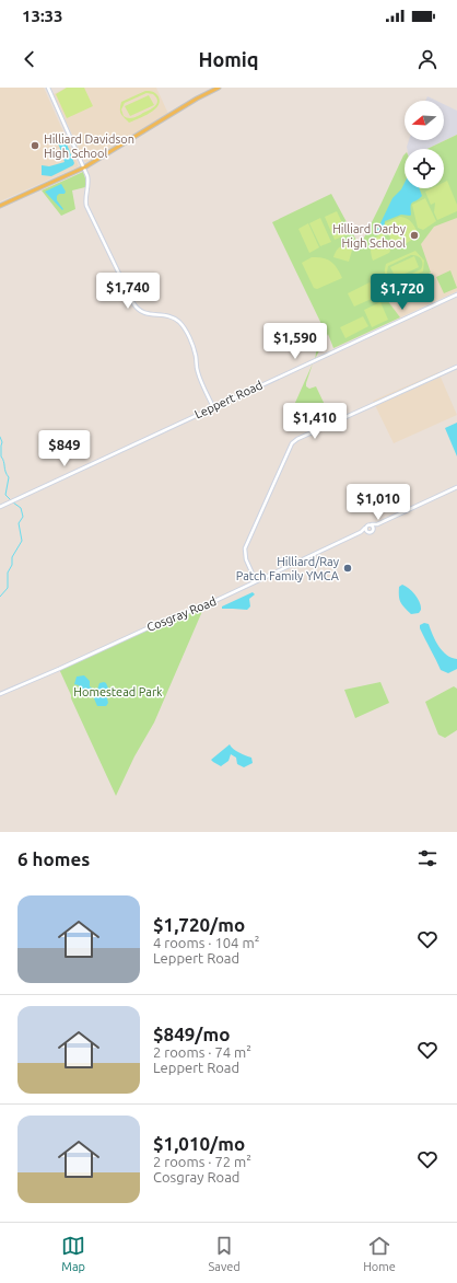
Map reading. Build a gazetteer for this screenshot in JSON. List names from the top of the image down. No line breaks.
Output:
{"streets":{"main road":["Leppert Road","Cosgray Road"]},"parks":["Homestead Park"],"places":["Hilliard Davidson High School","Hilliard Darby High School","Hilliard/Ray Patch Family YMCA"],"north":"left","page":{"status":"13:33","header":"Homiq","price":["$1,740","$1,720","$1,590","$1,410","$849","$1,010"],"heading":"6 homes","list":[{"name":"$1,720/mo","note":"4 rooms · 104 m² · Leppert Road"},{"name":"$849/mo","note":"2 rooms · 74 m² · Leppert Road"},{"name":"$1,010/mo","note":"2 rooms · 72 m² · Cosgray Road"}],"tabs":["Map","Saved","Home"]}}
